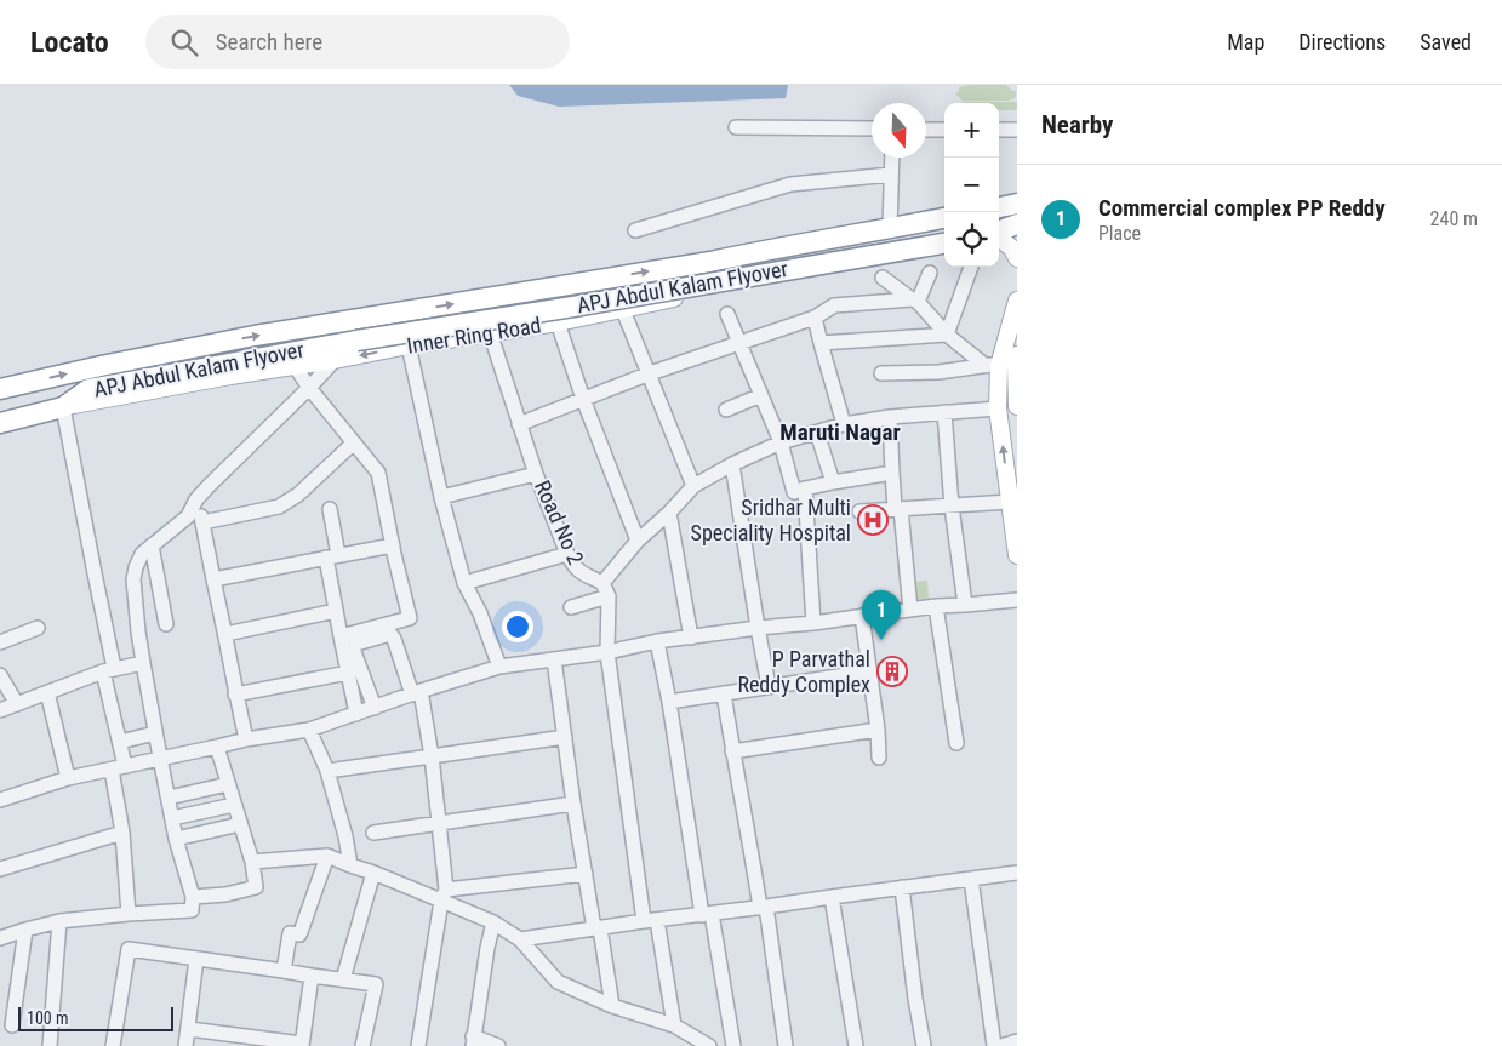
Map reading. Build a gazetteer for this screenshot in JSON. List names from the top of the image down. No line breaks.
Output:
{"streets":{"highway":["APJ Abdul Kalam Flyover","Inner Ring Road"],"street":["Road No 2"]},"crossings":[["APJ Abdul Kalam Flyover","Inner Ring Road"],["Inner Ring Road","Road No 2"]],"districts":["Maruti Nagar"],"places":{"hospital":["Sridhar Multi Speciality Hospital"],"building":["P Parvathal Reddy Complex"]},"scale_bar":"100 m","north":"bottom","page":{"header":"Locato","search":"Search here","nav":["Map","Directions","Saved"],"heading":"Nearby","map_buttons":["+","−"],"list":[{"mark":"1","name":"Commercial complex PP Reddy","note":"Place","value":"240 m"}],"pins":"1","scale":"100 m"}}
